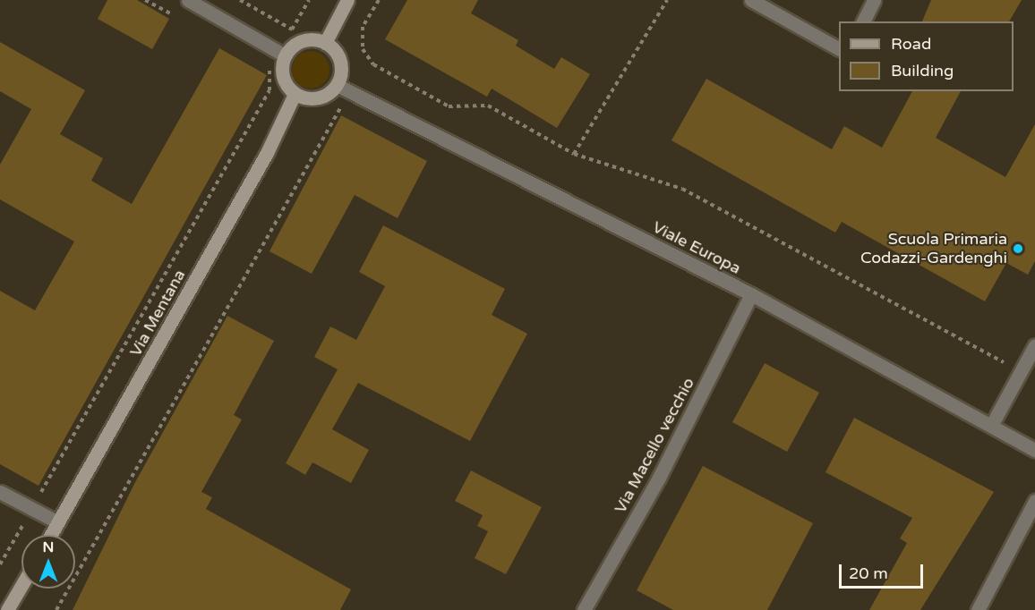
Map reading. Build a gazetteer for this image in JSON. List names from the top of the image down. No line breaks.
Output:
{"streets":{"main road":["Via Mentana"],"street":["Viale Europa","Via Macello vecchio"]},"crossings":[["Viale Europa","Via Mentana"],["Viale Europa","Via Macello vecchio"]],"places":["Scuola Primaria Codazzi-Gardenghi"],"legend":["Road","Building"],"scale_bar":"20 m","north":"top"}
